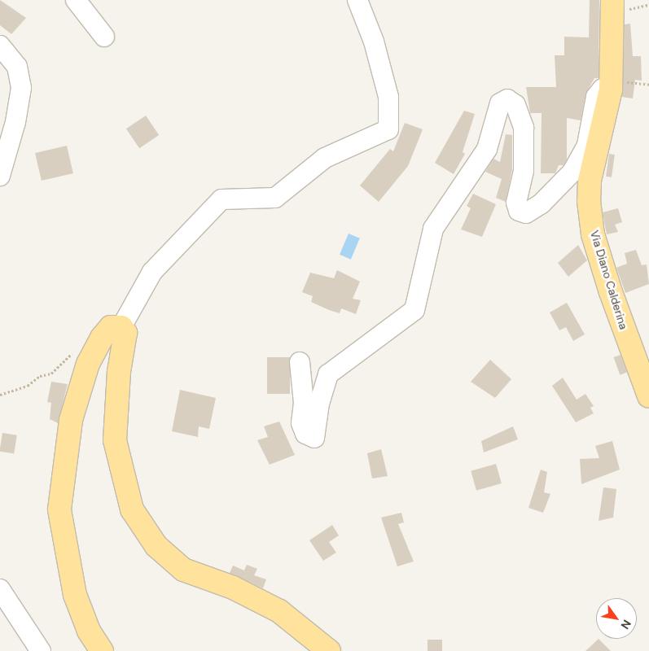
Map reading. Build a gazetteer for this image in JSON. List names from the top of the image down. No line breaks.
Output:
{"streets":{"main road":["Via Diano Calderina"]},"north":"bottom right"}
